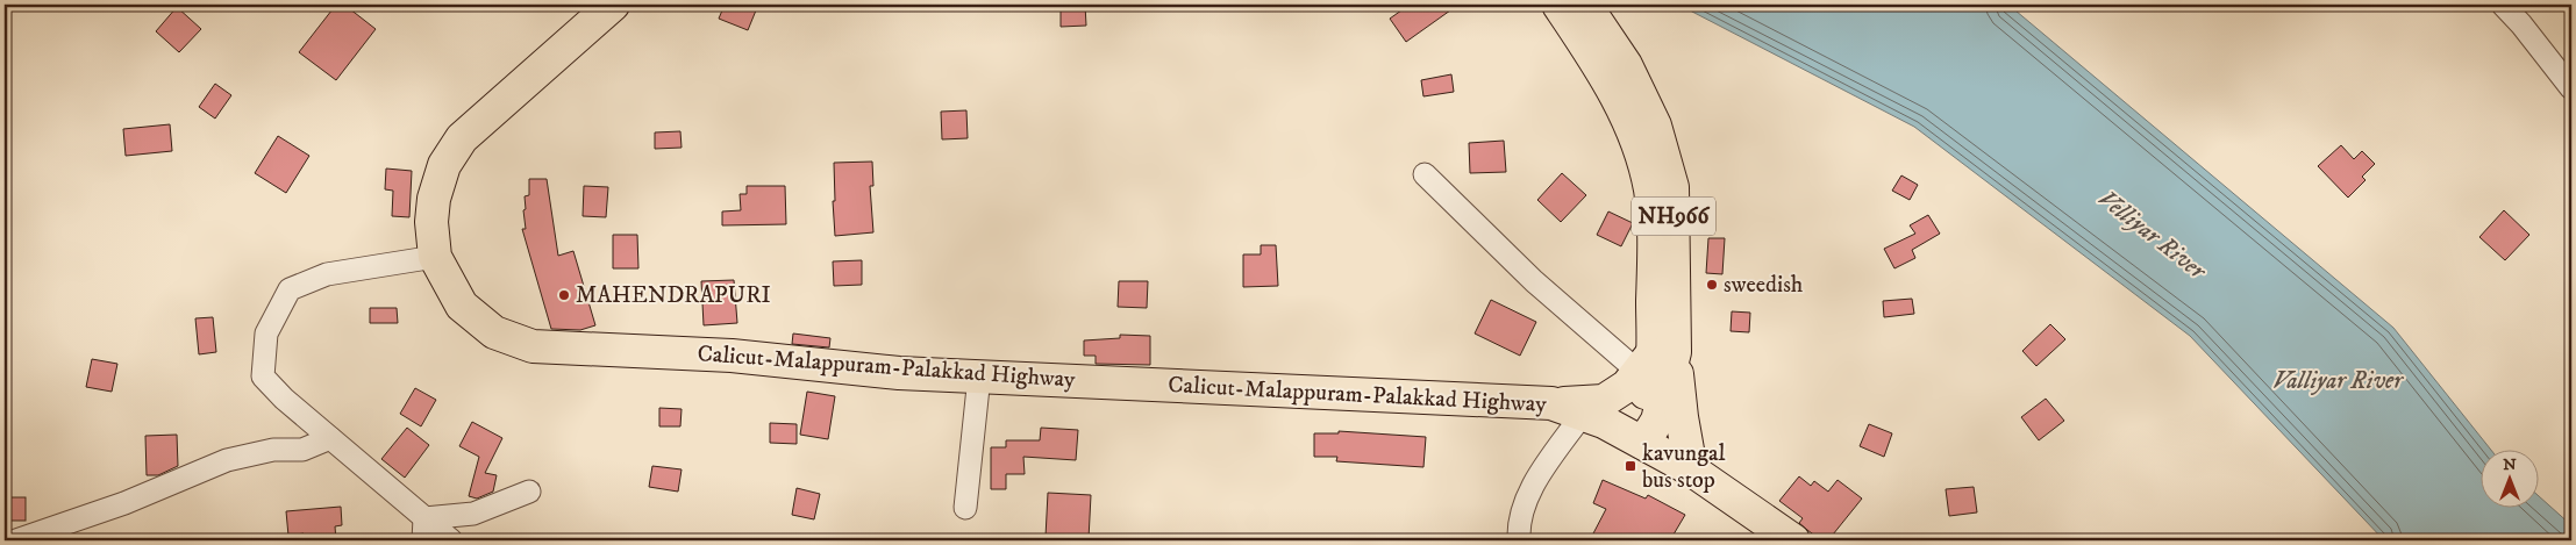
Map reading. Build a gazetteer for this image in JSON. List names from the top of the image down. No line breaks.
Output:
{"streets":{"highway":["NH966","Calicut-Malappuram-Palakkad Highway"]},"crossings":[["NH966","Calicut-Malappuram-Palakkad Highway"]],"water":["Velliyar River","Valliyar River"],"places":{"other":["sweedish","MAHENDRAPURI"],"transit":["kavungal bus stop"]},"north":"top"}
